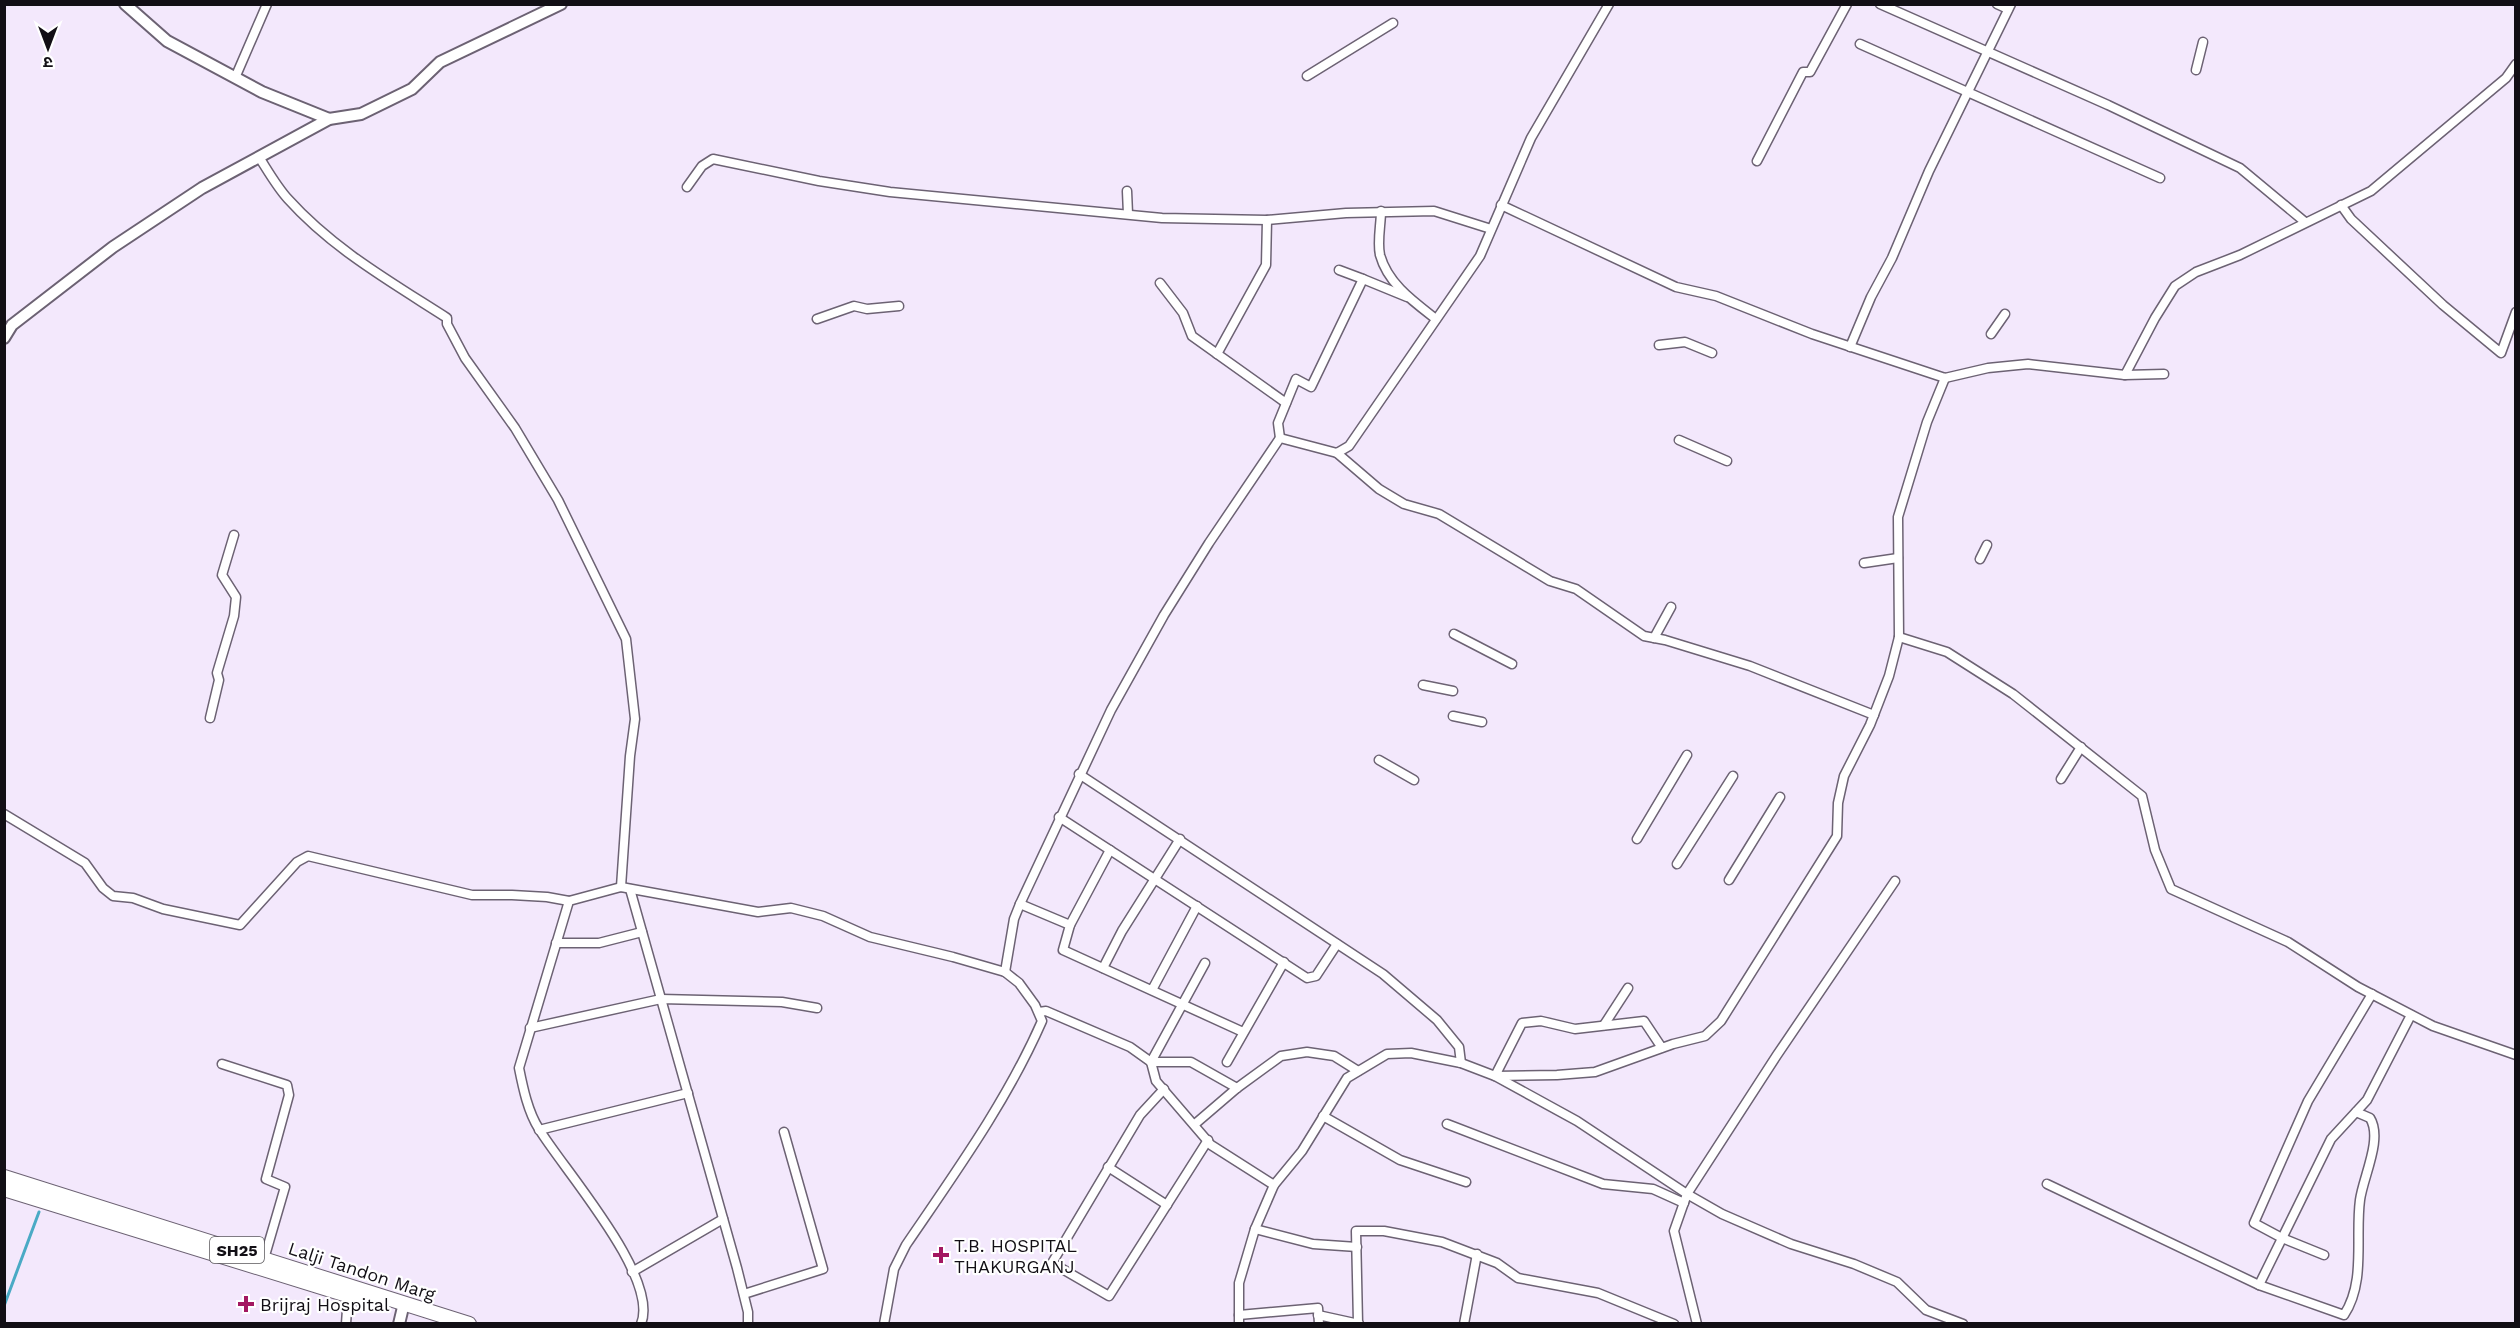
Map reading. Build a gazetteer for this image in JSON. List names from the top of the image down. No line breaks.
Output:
{"streets":{"main road":["SH25","Lalji Tandon Marg"]},"places":{"health":["T.B. HOSPITAL THAKURGANJ","Brijraj Hospital"]},"north":"bottom"}
